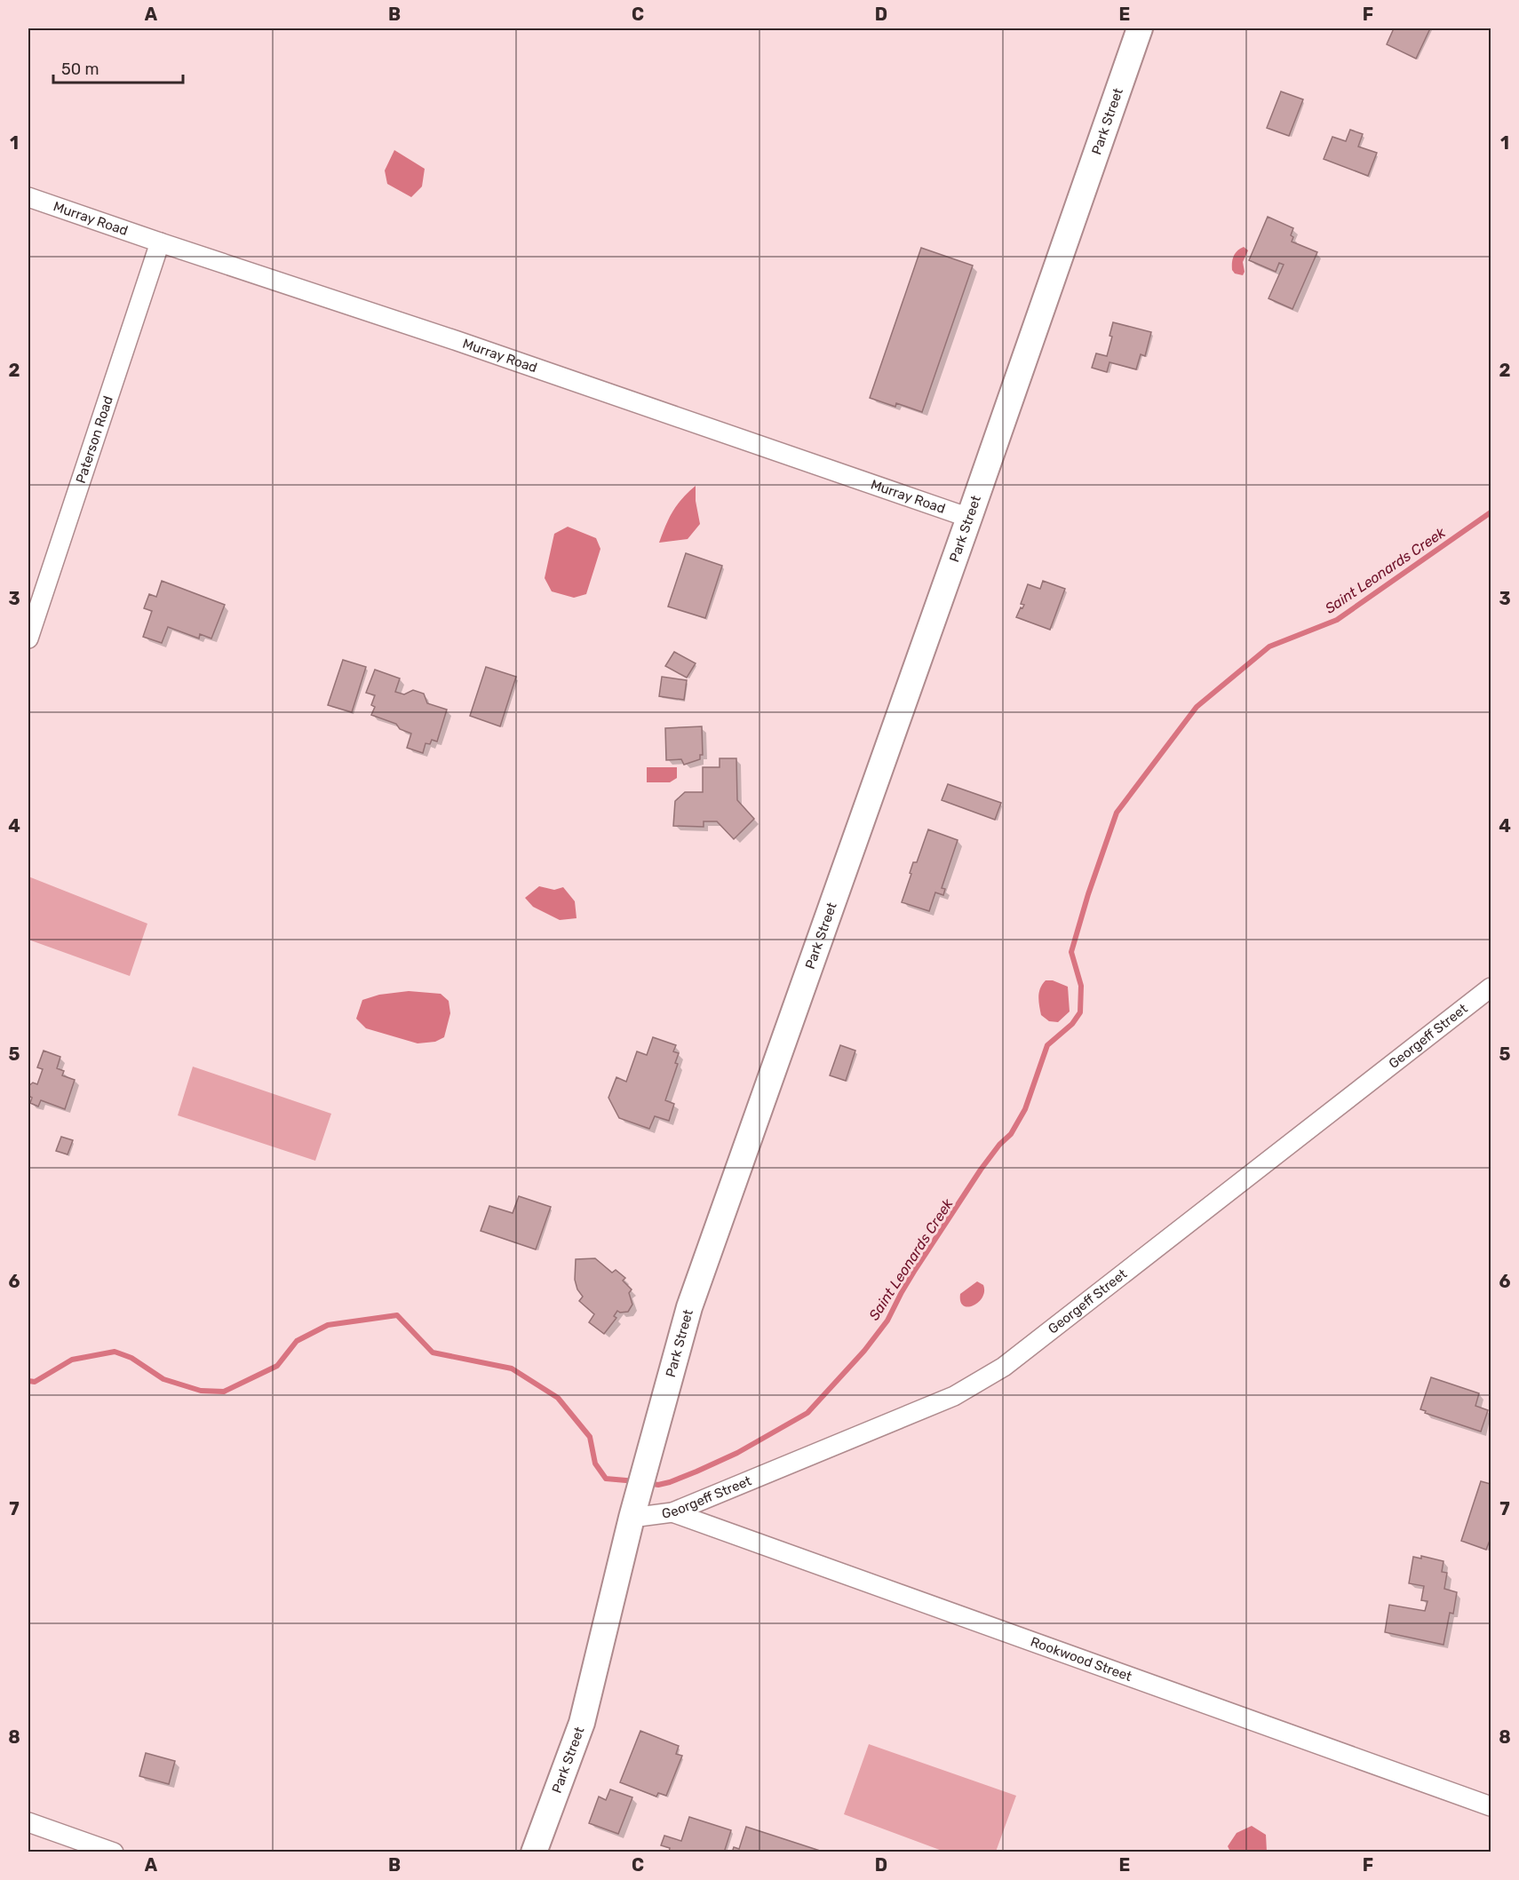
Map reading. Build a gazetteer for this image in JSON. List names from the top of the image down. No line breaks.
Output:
{"streets":{"street":["Park Street","Murray Road","Paterson Road","Georgeff Street","Rookwood Street"]},"crossings":[["Park Street","Murray Road"],["Park Street","Georgeff Street"],["Murray Road","Paterson Road"],["Georgeff Street","Rookwood Street"]],"water":["Saint Leonards Creek"],"scale_bar":"50 m","grid":{"columns":["A","B","C","D","E","F"],"rows":["1","2","3","4","5","6","7","8"]}}
